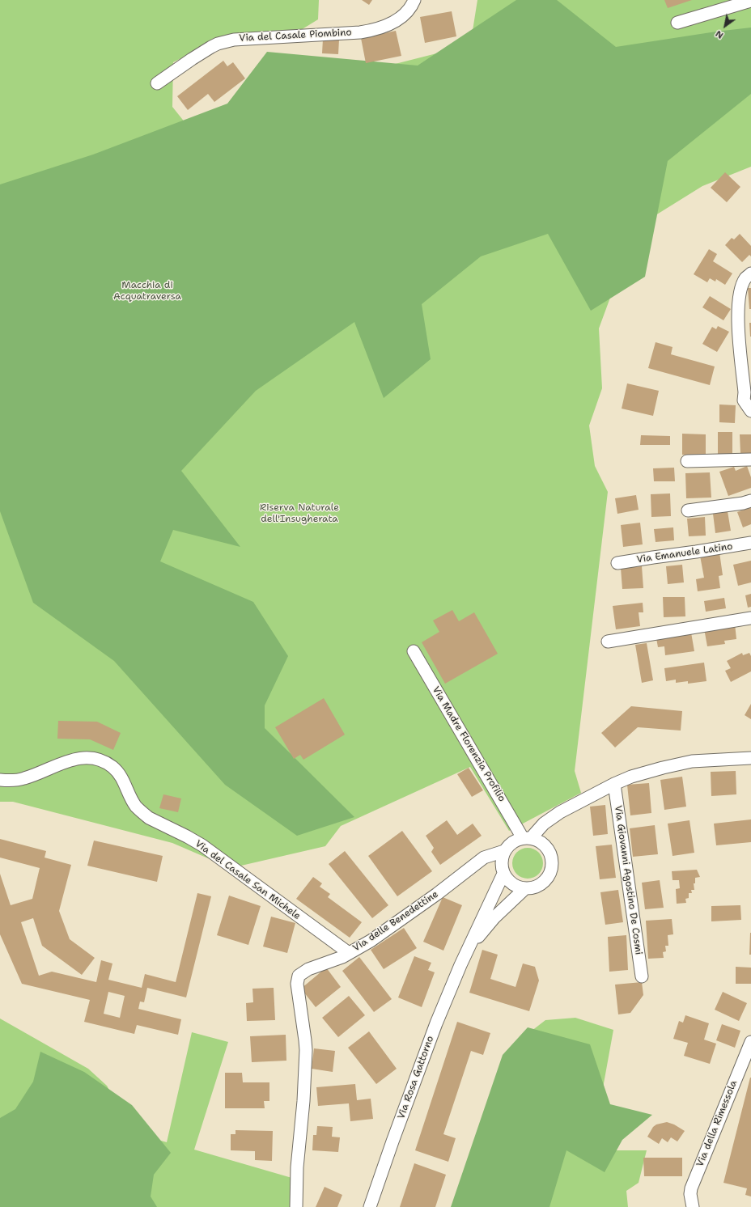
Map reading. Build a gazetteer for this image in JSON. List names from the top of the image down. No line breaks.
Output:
{"streets":{"street":["Via del Casale Piombino","Via Emanuele Latino","Via Madre Florenzia Profilio","Via del Casale San Michele","Via Giovanni Agostino De Cosmi","Via delle Benedettine","Via Rosa Gattorno","Via della Rimessola"]},"crossings":[["Via Madre Florenzia Profilio","Via delle Benedettine"],["Via Madre Florenzia Profilio","Via Rosa Gattorno"],["Via del Casale San Michele","Via delle Benedettine"],["Via delle Benedettine","Via Rosa Gattorno"]],"parks":["Macchia di Acquatraversa","Riserva Naturale dell'Insugherata"],"north":"bottom left"}
